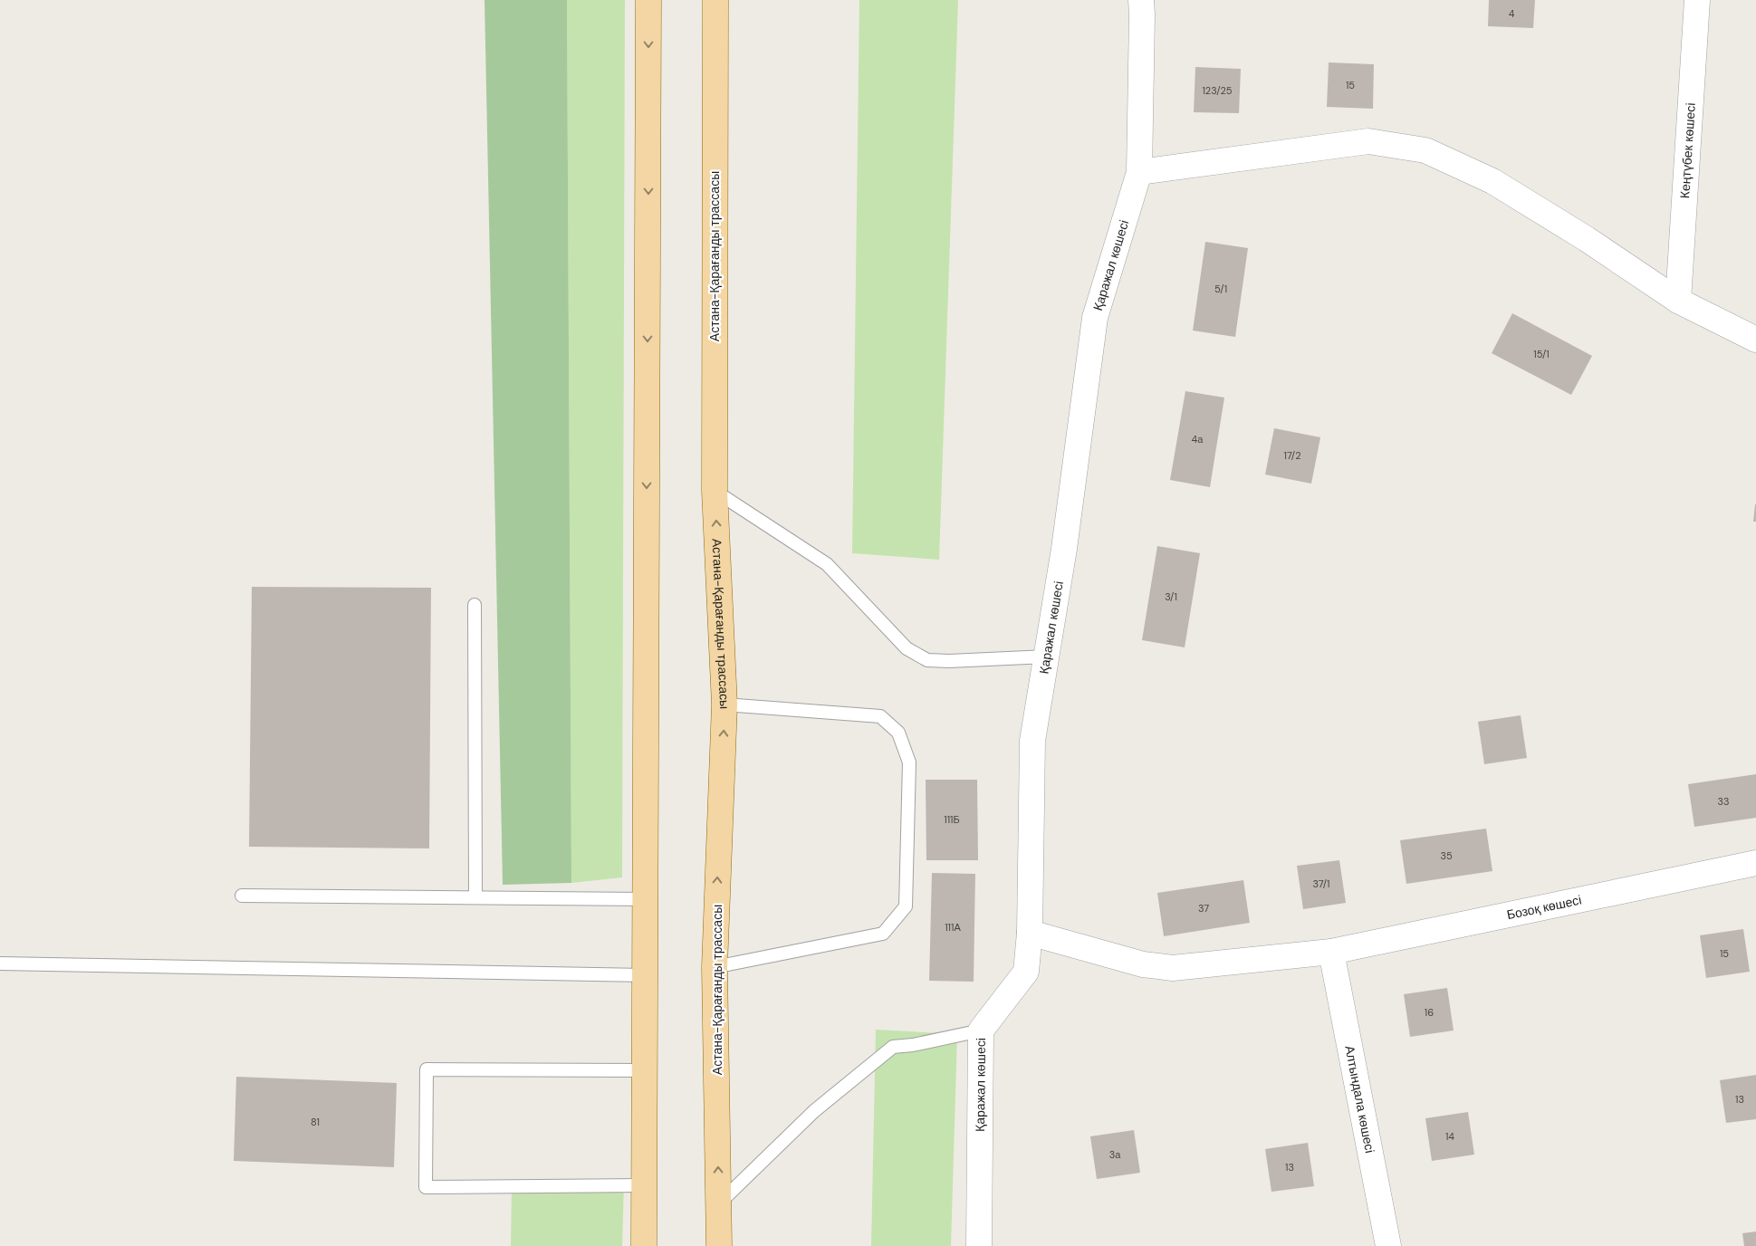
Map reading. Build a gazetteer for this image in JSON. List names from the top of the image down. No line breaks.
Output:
{"streets":{"main road":["Астана-Қарағанды трассасы"],"street":["Кеңтүбек көшесі","Қаражал көшесі","Бозоқ көшесі","Алтындала көшесі"]},"crossings":[["Қаражал көшесі","Бозоқ көшесі"],["Бозоқ көшесі","Алтындала көшесі"]],"house_numbers":["4","15","123/25","5/1","15/1","4а","17/2","3/1","33","111Б","35","37/1","37","111А","15","16","13","81","14","3а","13"]}
